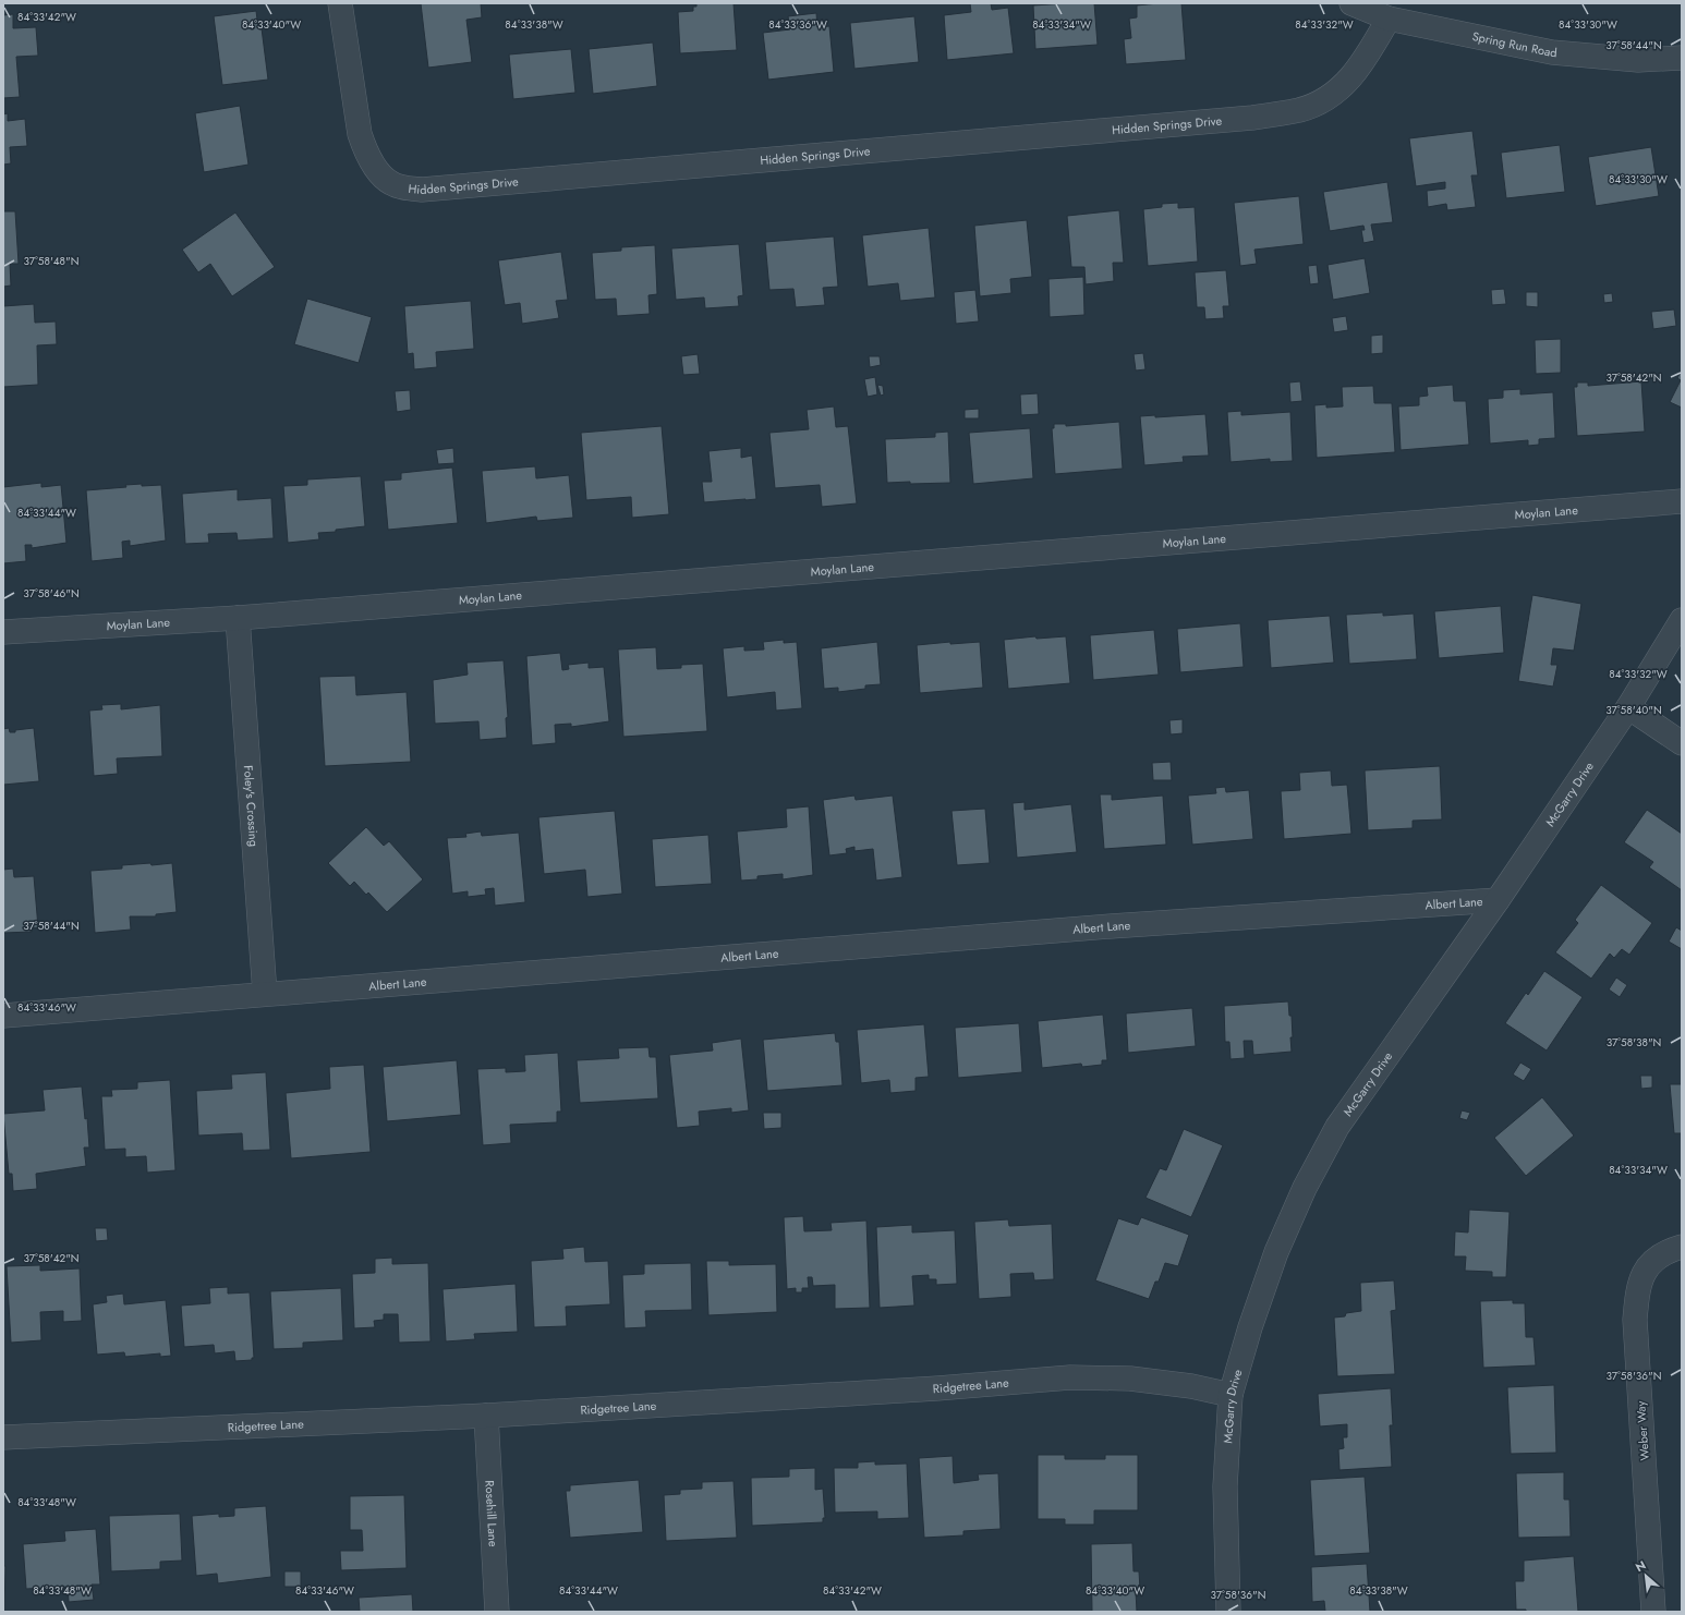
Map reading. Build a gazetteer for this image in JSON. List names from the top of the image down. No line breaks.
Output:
{"streets":{"street":["Spring Run Road","Hidden Springs Drive","Moylan Lane","McGarry Drive","Foley's Crossing","Albert Lane","Ridgetree Lane","Weber Way","Rosehill Lane"]},"crossings":[["Spring Run Road","Hidden Springs Drive"],["Moylan Lane","Foley's Crossing"],["McGarry Drive","Albert Lane"],["McGarry Drive","Ridgetree Lane"],["Foley's Crossing","Albert Lane"],["Ridgetree Lane","Rosehill Lane"]],"north":"top left","coordinates":["84°33'42\"W","84°33'40\"W","84°33'38\"W","84°33'36\"W","84°33'34\"W","84°33'32\"W","84°33'30\"W","37°58'44\"N","37°58'48\"N","37°58'42\"N","84°33'44\"W","37°58'46\"N","37°58'40\"N","84°33'46\"W","37°58'38\"N","37°58'36\"N","84°33'48\"W"]}
